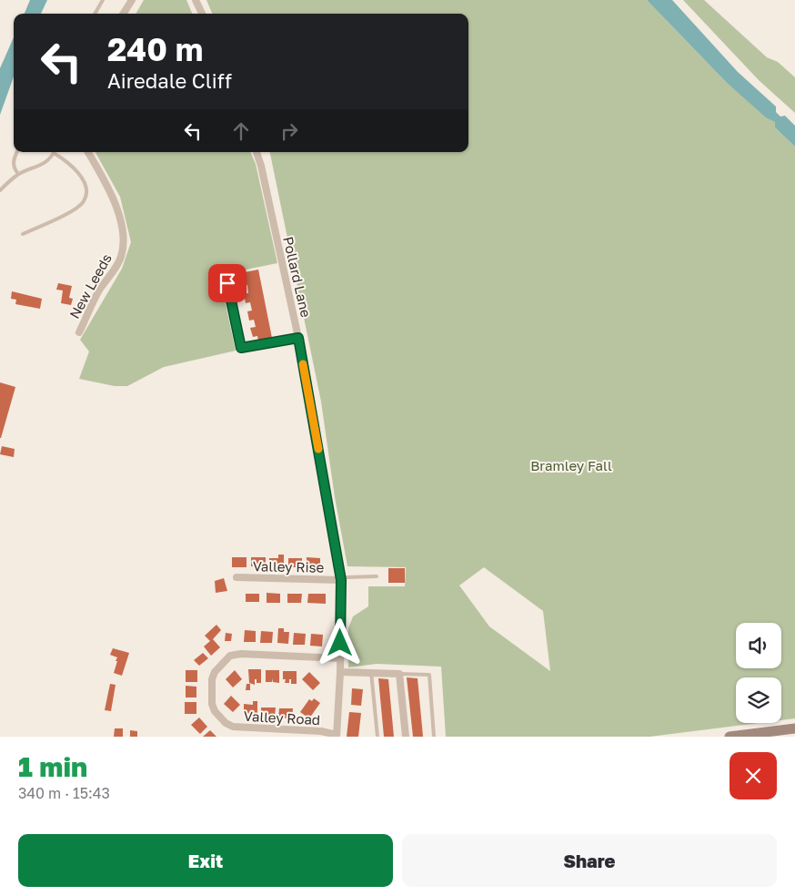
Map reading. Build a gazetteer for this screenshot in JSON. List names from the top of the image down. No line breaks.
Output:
{"streets":{"street":["Pollard Lane","New Leeds","Valley Rise","Valley Road"]},"crossings":[["Pollard Lane","Valley Rise"],["Pollard Lane","Valley Road"]],"parks":["Bramley Fall"],"page":{"turn":["240 m","Airedale Cliff"],"heading":["1 min","340 m · 15:43"],"buttons":["Exit","Share"]}}
